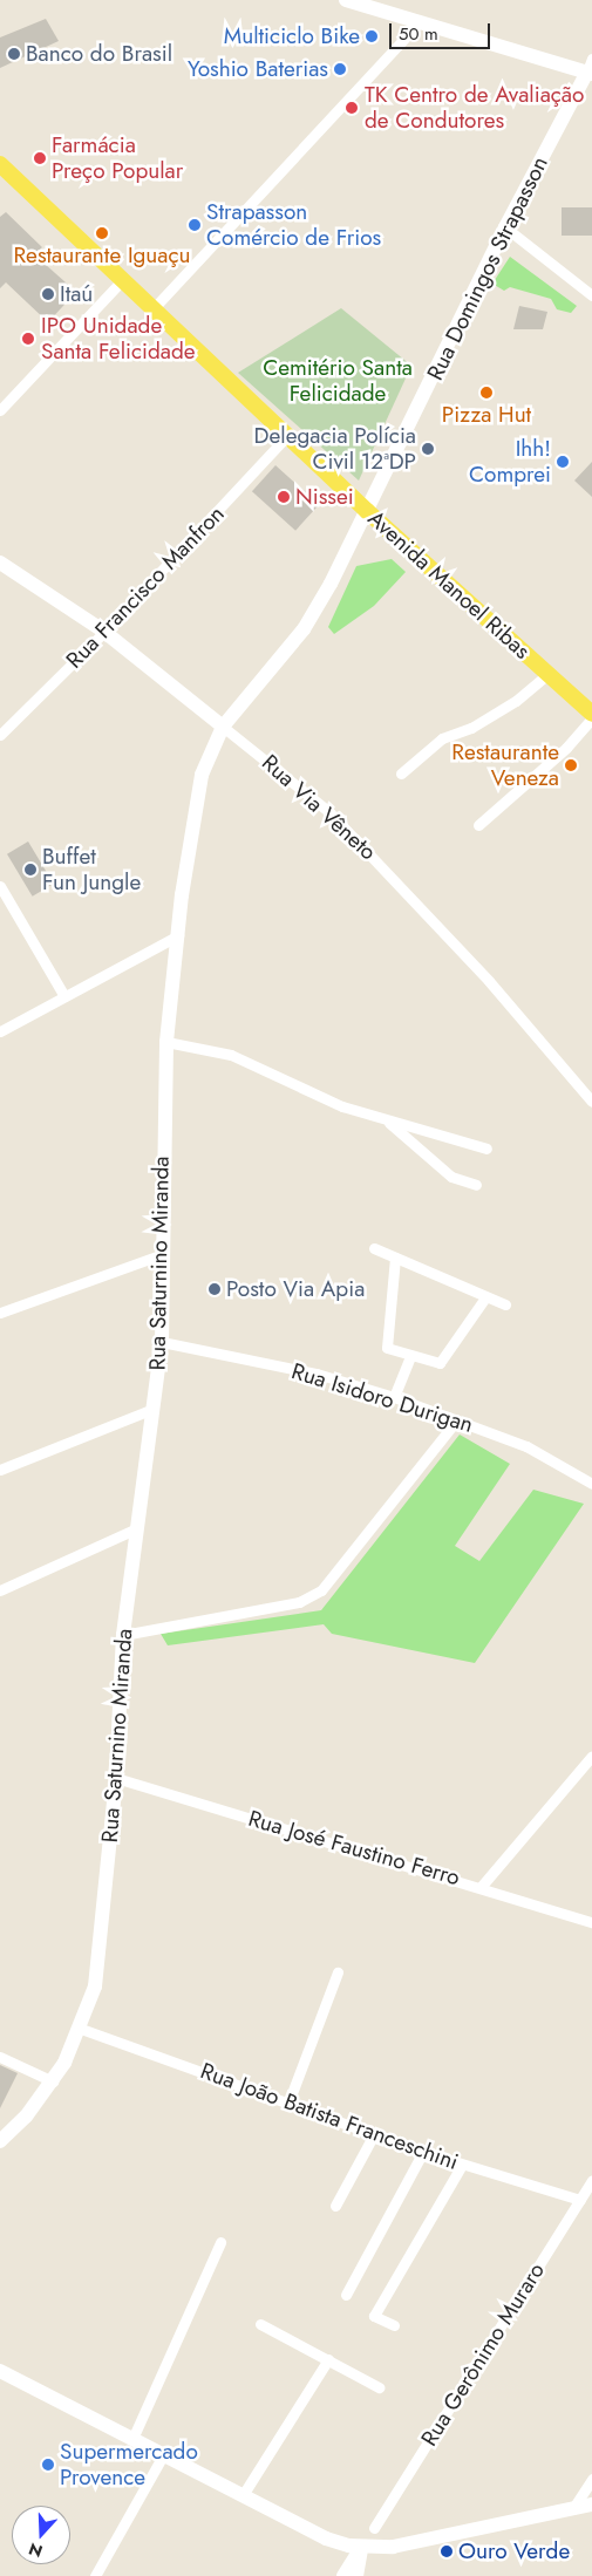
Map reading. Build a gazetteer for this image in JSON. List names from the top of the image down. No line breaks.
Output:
{"streets":{"main road":["Rua Domingos Strapasson","Avenida Manoel Ribas","Rua Via Vêneto","Rua Saturnino Miranda"],"street":["Rua Francisco Manfron","Rua Isidoro Durigan","Rua José Faustino Ferro","Rua João Batista Franceschini","Rua Gerônimo Muraro"]},"crossings":[["Rua Domingos Strapasson","Avenida Manoel Ribas"],["Rua Domingos Strapasson","Rua Saturnino Miranda"],["Avenida Manoel Ribas","Rua Francisco Manfron"],["Avenida Manoel Ribas","Rua Saturnino Miranda"],["Rua Francisco Manfron","Rua Via Vêneto"],["Rua Via Vêneto","Rua Saturnino Miranda"],["Rua Saturnino Miranda","Rua Isidoro Durigan"],["Rua Saturnino Miranda","Rua José Faustino Ferro"],["Rua Saturnino Miranda","Rua João Batista Franceschini"],["Rua João Batista Franceschini","Rua Gerônimo Muraro"]],"parks":["Cemitério Santa Felicidade"],"places":["Multiciclo Bike","Banco do Brasil","Yoshio Baterias","TK Centro de Avaliação de Condutores","Farmácia Preço Popular","Strapasson Comércio de Frios","Restaurante Iguaçu","Itaú","IPO Unidade Santa Felicidade","Pizza Hut","Delegacia Polícia Civil 12ªDP","Ihh! Comprei","Nissei","Restaurante Veneza","Buffet Fun Jungle","Posto Via Apia","Supermercado Provence","Ouro Verde"],"scale_bar":"50 m","north":"bottom"}
